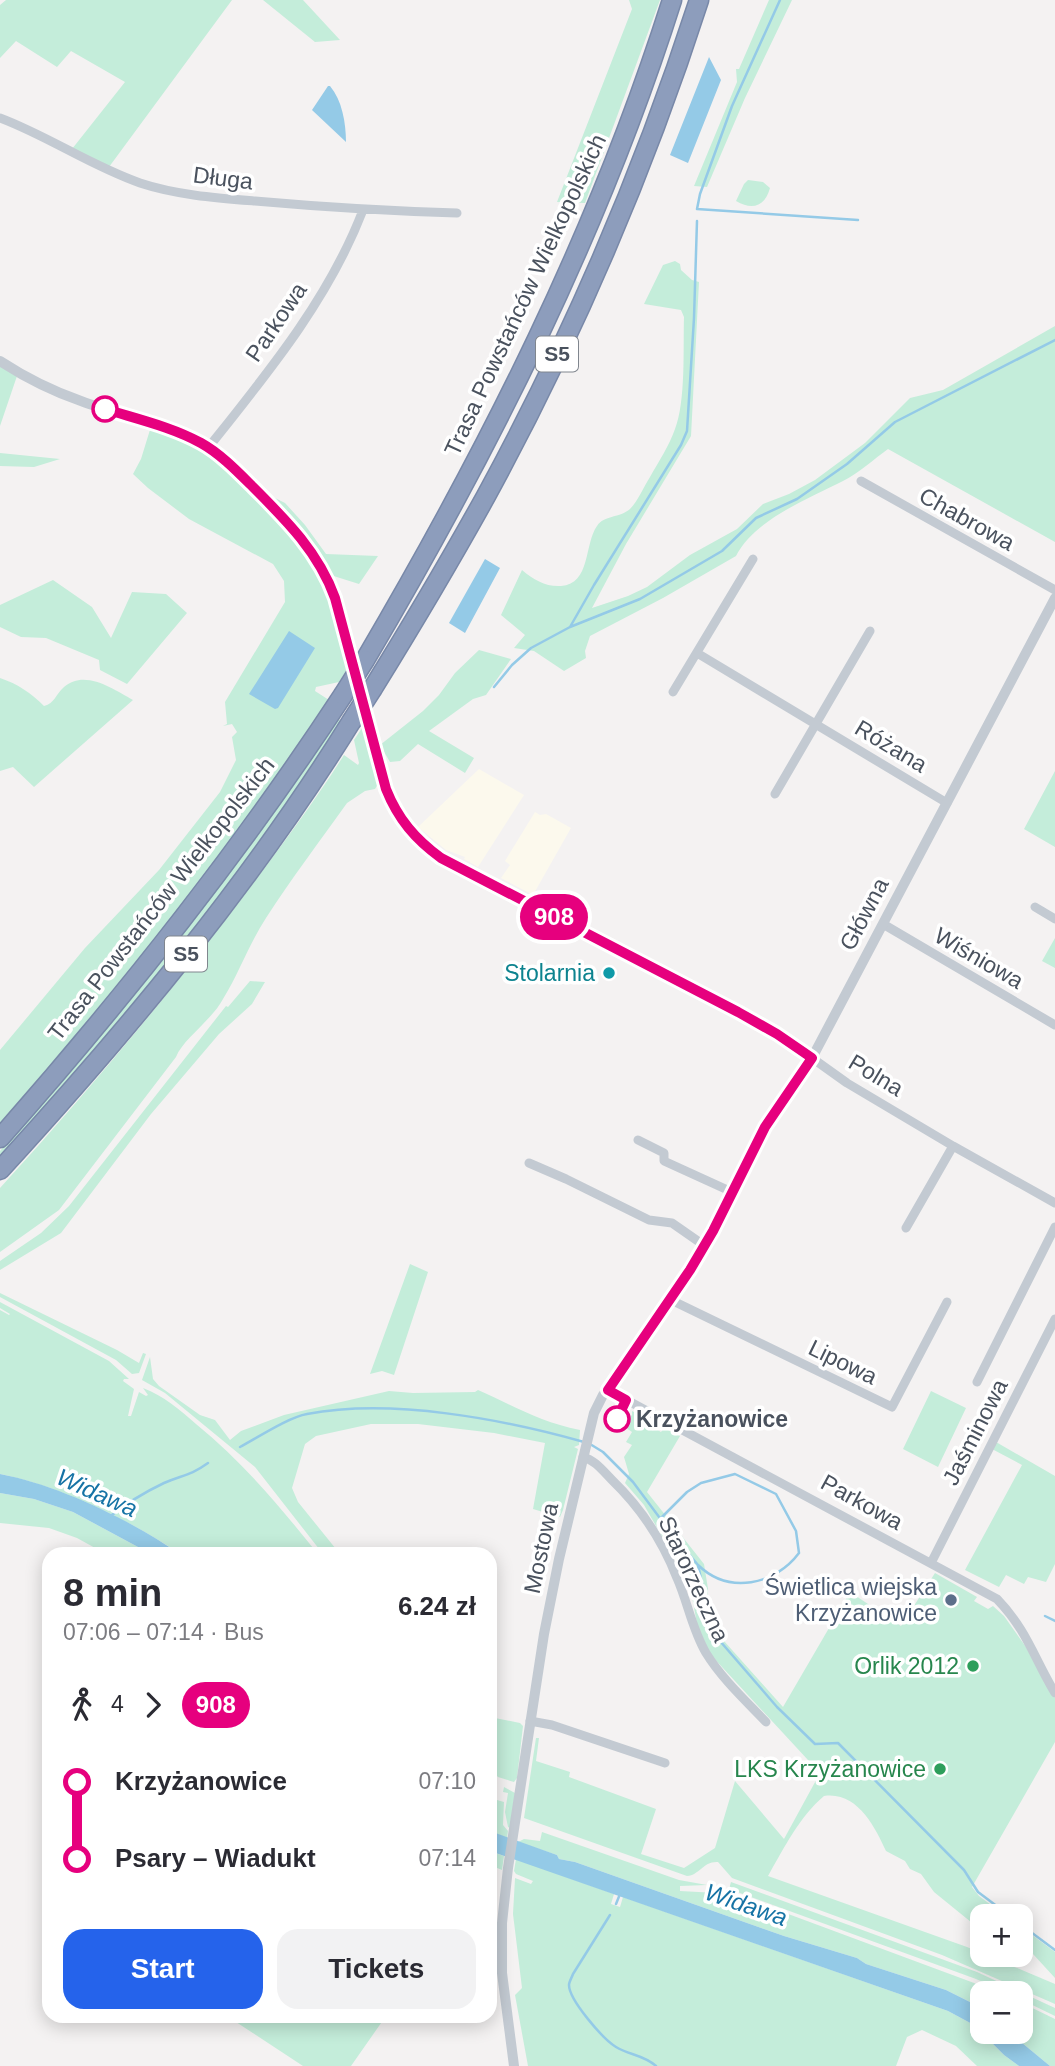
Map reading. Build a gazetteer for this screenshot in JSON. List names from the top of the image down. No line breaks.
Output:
{"streets":{"highway":["Trasa Powstańców Wielkopolskich","S5"],"street":["Długa","Parkowa","Chabrowa","Różana","Główna","Wiśniowa","Polna","Lipowa","Jaśminowa","Mostowa","Starorzeczna"]},"crossings":[["Długa","Parkowa"],["Parkowa","Główna"],["Parkowa","Polna"],["Parkowa","Jaśminowa"],["Parkowa","Mostowa"],["Różana","Główna"],["Główna","Wiśniowa"],["Główna","Polna"],["Główna","Lipowa"],["Główna","Mostowa"],["Mostowa","Starorzeczna"]],"water":["Widawa"],"places":["Stolarnia","Krzyżanowice","Świetlica wiejska Krzyżanowice","Orlik 2012","LKS Krzyżanowice"],"lines":["bus line 908"],"page":{"on_map":"908","heading":["8 min","07:06 – 07:14 · Bus","6.24 zł"],"legs":["4","908"],"list":[{"name":"Krzyżanowice","value":"07:10"},{"name":"Psary – Wiadukt","value":"07:14"}],"map_buttons":["+","−"],"buttons":["Start","Tickets"]}}
